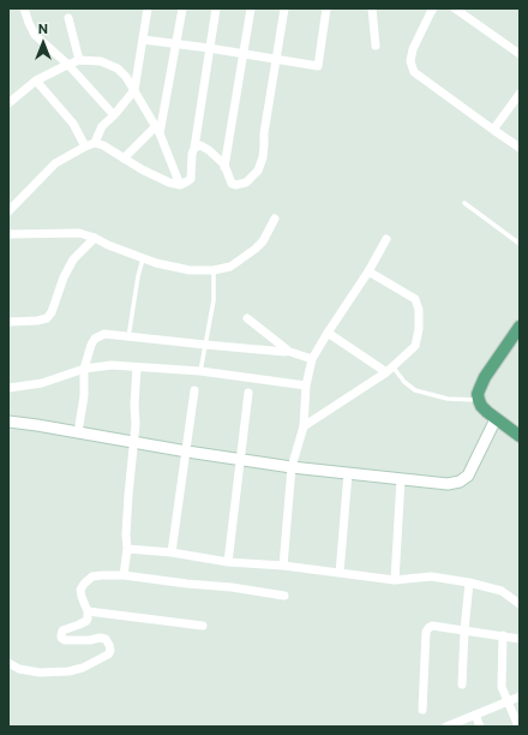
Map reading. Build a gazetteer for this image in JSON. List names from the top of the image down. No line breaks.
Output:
{"north":"top"}
